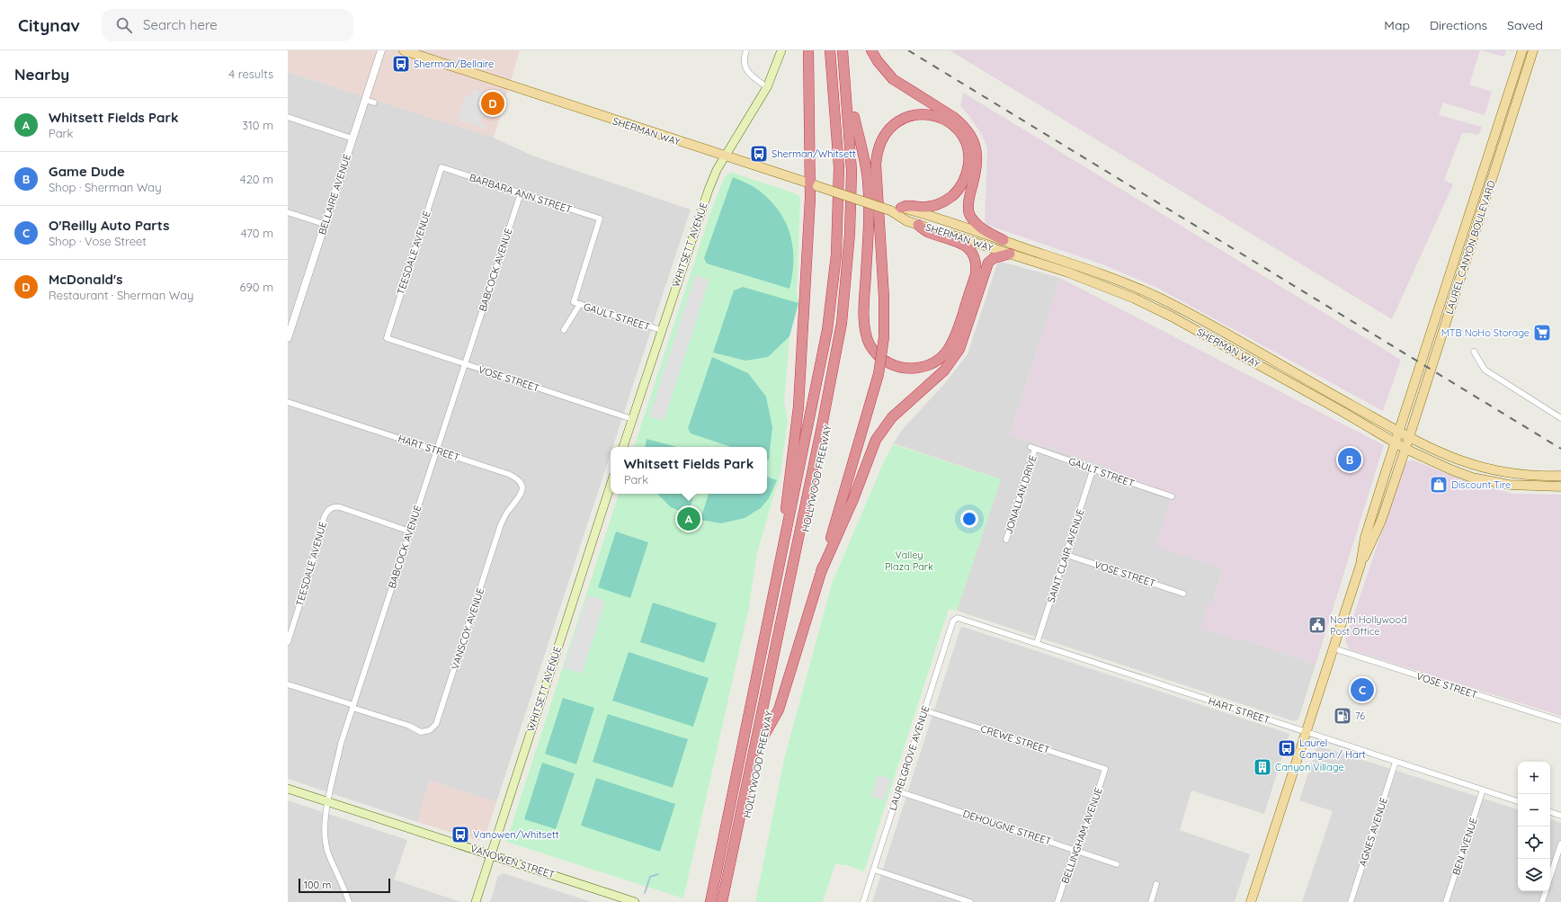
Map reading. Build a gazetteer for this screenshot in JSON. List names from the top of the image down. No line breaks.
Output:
{"streets":{"highway":["HOLLYWOOD FREEWAY"],"main road":["SHERMAN WAY","WHITSETT AVENUE","LAUREL CANYON BOULEVARD","VANOWEN STREET"],"street":["BARBARA ANN STREET","BELLAIRE AVENUE","TEESDALE AVENUE","BABCOCK AVENUE","GAULT STREET","VOSE STREET","HART STREET","JONALLAN DRIVE","SAINT CLAIR AVENUE","VANSCOY AVENUE","CREWE STREET","LAURELGROVE AVENUE","DEHOUGNE STREET","AGNES AVENUE","BELLINGHAM AVENUE","BEN AVENUE"]},"crossings":[["SHERMAN WAY","WHITSETT AVENUE"],["SHERMAN WAY","LAUREL CANYON BOULEVARD"],["BARBARA ANN STREET","TEESDALE AVENUE"],["BARBARA ANN STREET","BABCOCK AVENUE"],["BARBARA ANN STREET","GAULT STREET"],["WHITSETT AVENUE","GAULT STREET"],["WHITSETT AVENUE","VOSE STREET"],["WHITSETT AVENUE","VANOWEN STREET"],["LAUREL CANYON BOULEVARD","VOSE STREET"],["LAUREL CANYON BOULEVARD","HART STREET"],["TEESDALE AVENUE","BABCOCK AVENUE"],["TEESDALE AVENUE","VOSE STREET"],["BABCOCK AVENUE","VOSE STREET"],["BABCOCK AVENUE","HART STREET"],["BABCOCK AVENUE","VANSCOY AVENUE"],["BABCOCK AVENUE","VANOWEN STREET"],["GAULT STREET","JONALLAN DRIVE"],["GAULT STREET","SAINT CLAIR AVENUE"],["VOSE STREET","SAINT CLAIR AVENUE"],["HART STREET","SAINT CLAIR AVENUE"],["HART STREET","VANSCOY AVENUE"],["HART STREET","LAURELGROVE AVENUE"],["HART STREET","AGNES AVENUE"],["HART STREET","BEN AVENUE"],["CREWE STREET","LAURELGROVE AVENUE"],["CREWE STREET","BELLINGHAM AVENUE"],["LAURELGROVE AVENUE","DEHOUGNE STREET"],["DEHOUGNE STREET","BELLINGHAM AVENUE"]],"parks":["Valley Plaza Park"],"places":{"bus stop":["Sherman/Bellaire","Sherman/Whitsett","Laurel Canyon / Hart","Vanowen/Whitsett"],"supermarket":["MTB NoHo Storage"],"shop":["Discount Tire"],"public building":["North Hollywood Post Office"],"fuel station":["76"],"building":["Canyon Village"]},"scale_bar":"100 m","page":{"header":"Citynav","search":"Search here","nav":["Map","Directions","Saved"],"heading":["Nearby","4 results"],"pins":["D","B","A","C"],"list":[{"mark":"A","name":"Whitsett Fields Park","note":"Park","value":"310 m"},{"mark":"B","name":"Game Dude","note":"Shop · Sherman Way","value":"420 m"},{"mark":"C","name":"O'Reilly Auto Parts","note":"Shop · Vose Street","value":"470 m"},{"mark":"D","name":"McDonald's","note":"Restaurant · Sherman Way","value":"690 m"}],"popup":["Whitsett Fields Park","Park"],"map_buttons":["+","−"],"scale":"100 m"}}
